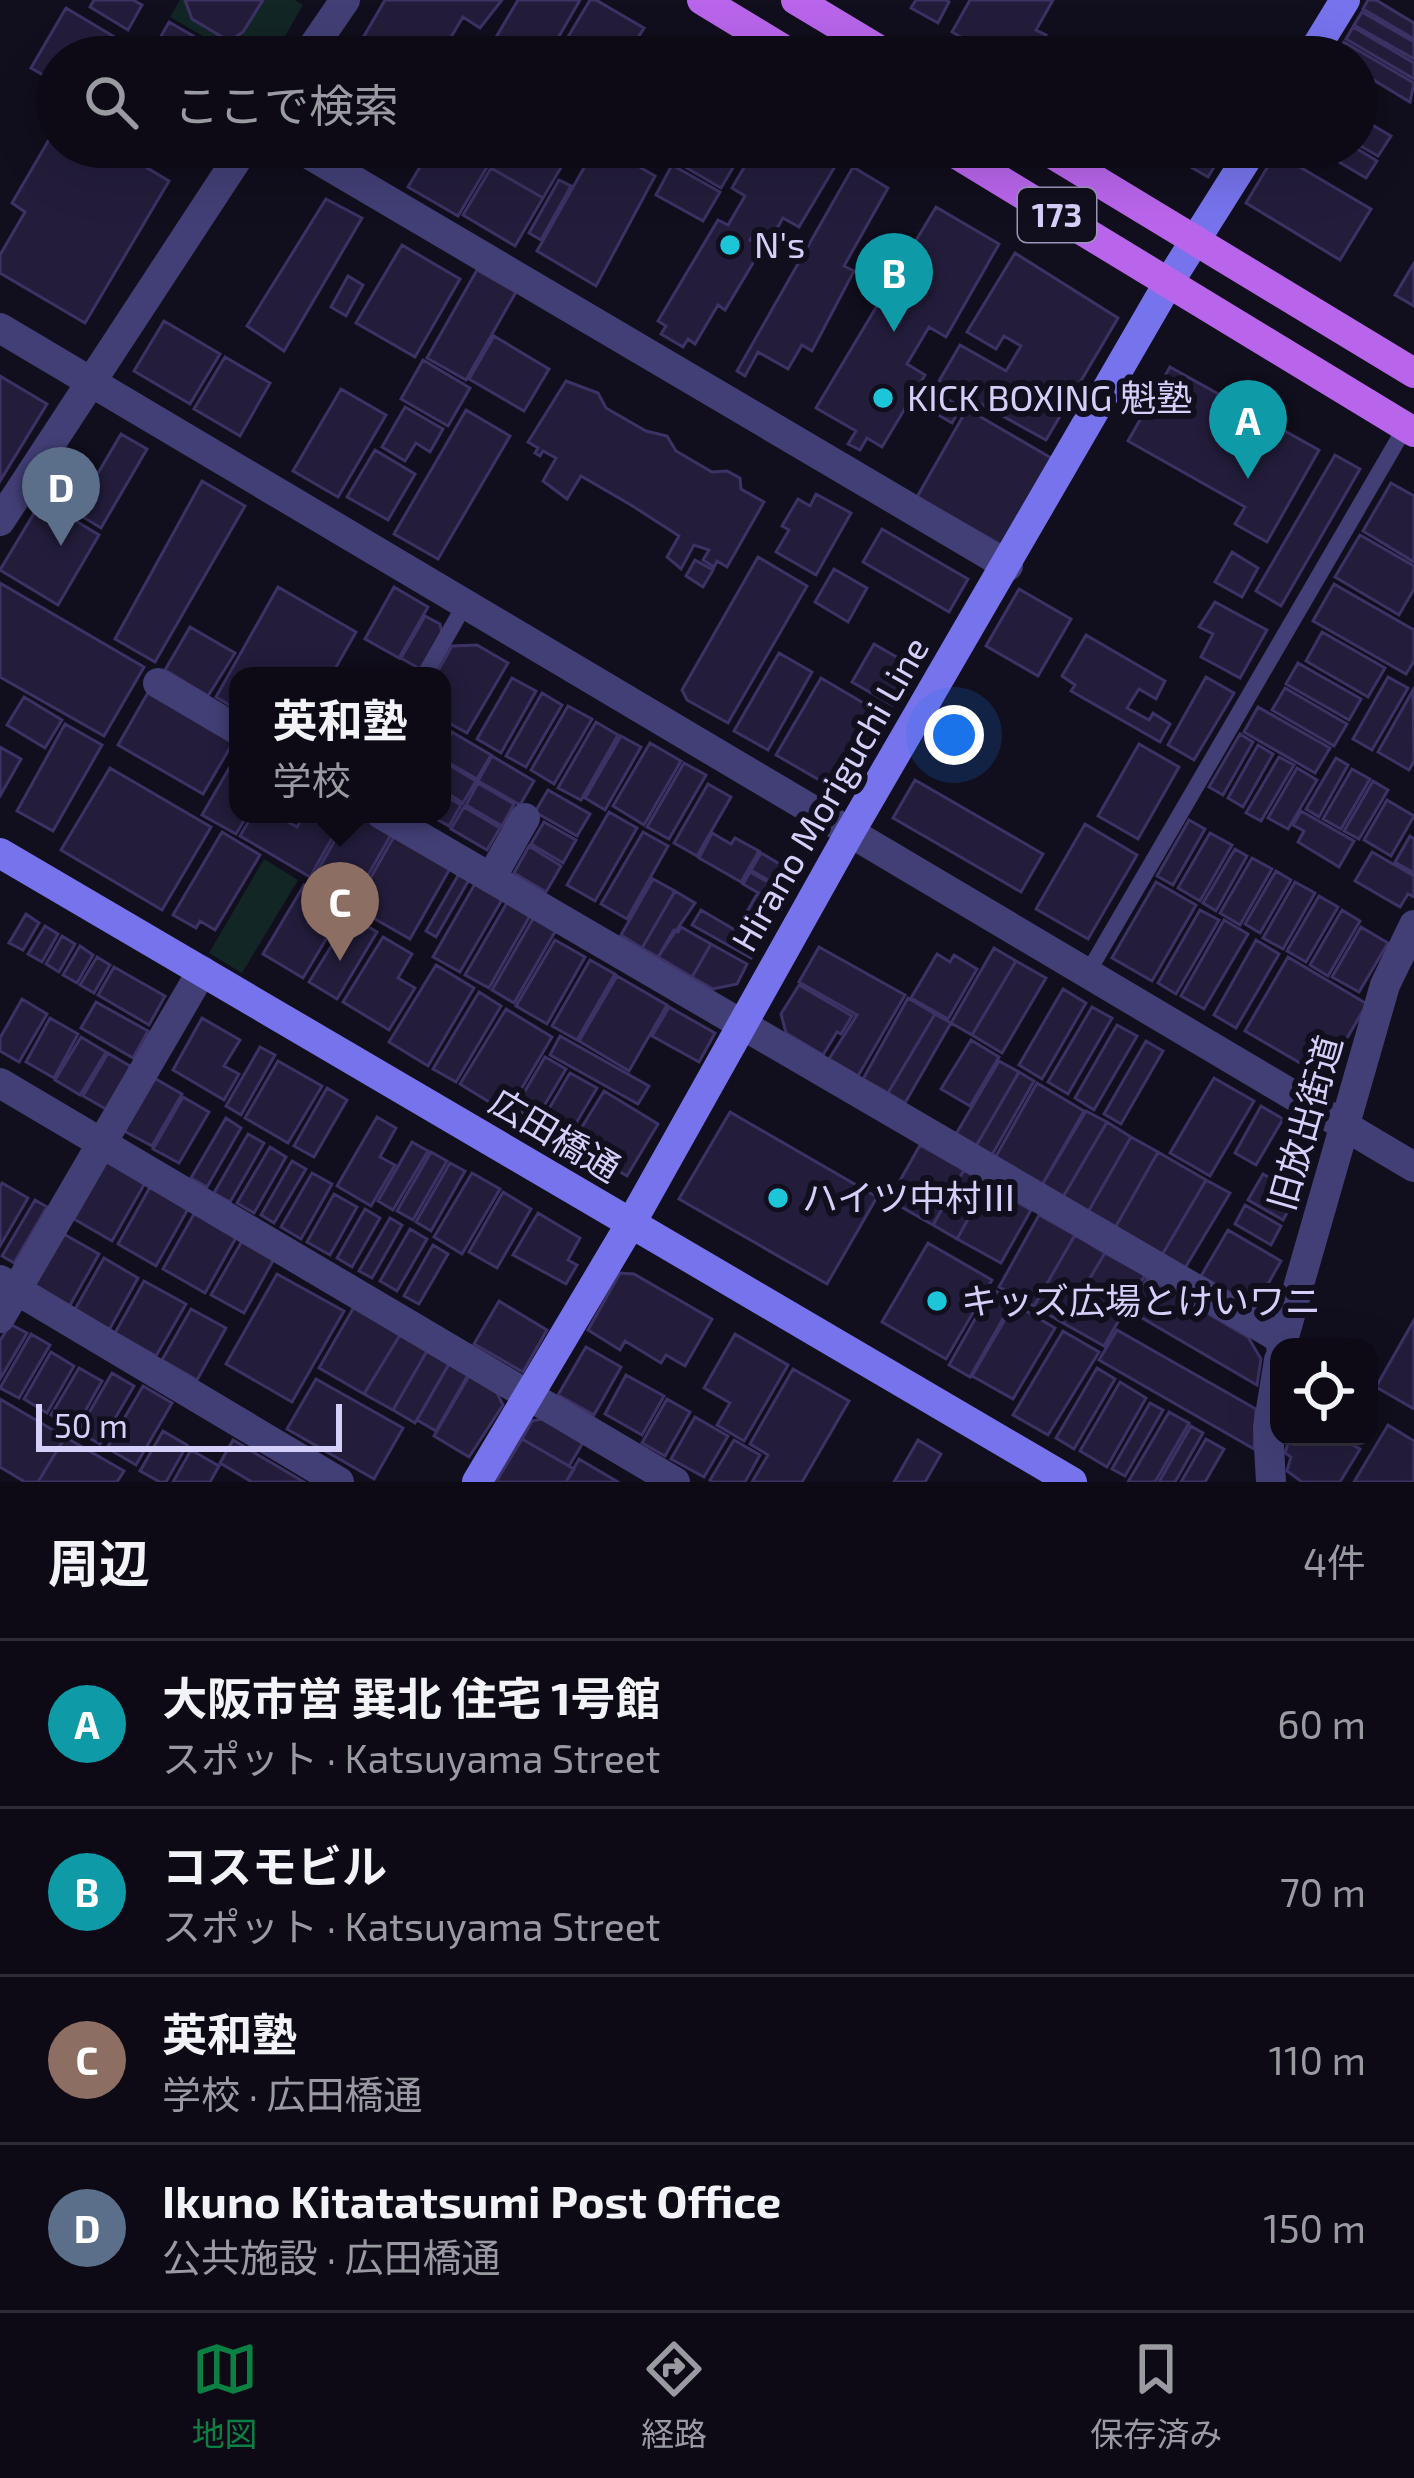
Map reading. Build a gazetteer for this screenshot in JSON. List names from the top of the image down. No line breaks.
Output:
{"streets":{"main road":["173","Hirano Moriguchi Line","広田橋通"],"street":["旧放出街道"]},"crossings":[["173","Hirano Moriguchi Line"],["Hirano Moriguchi Line","広田橋通"]],"places":["N's","KICK BOXING 魁塾","ハイツ中村Ⅲ","キッズ広場とけいワニ"],"scale_bar":"50 m","page":{"search":"ここで検索","pins":["B","A","D","C"],"popup":["英和塾","学校"],"scale":"50 m","heading":["周辺","4件"],"list":[{"mark":"A","name":"大阪市営 巽北 住宅 1号館","note":"スポット · Katsuyama Street","value":"60 m"},{"mark":"B","name":"コスモビル","note":"スポット · Katsuyama Street","value":"70 m"},{"mark":"C","name":"英和塾","note":"学校 · 広田橋通","value":"110 m"},{"mark":"D","name":"Ikuno Kitatatsumi Post Office","note":"公共施設 · 広田橋通","value":"150 m"}],"nav":["地図","経路","保存済み"]}}
